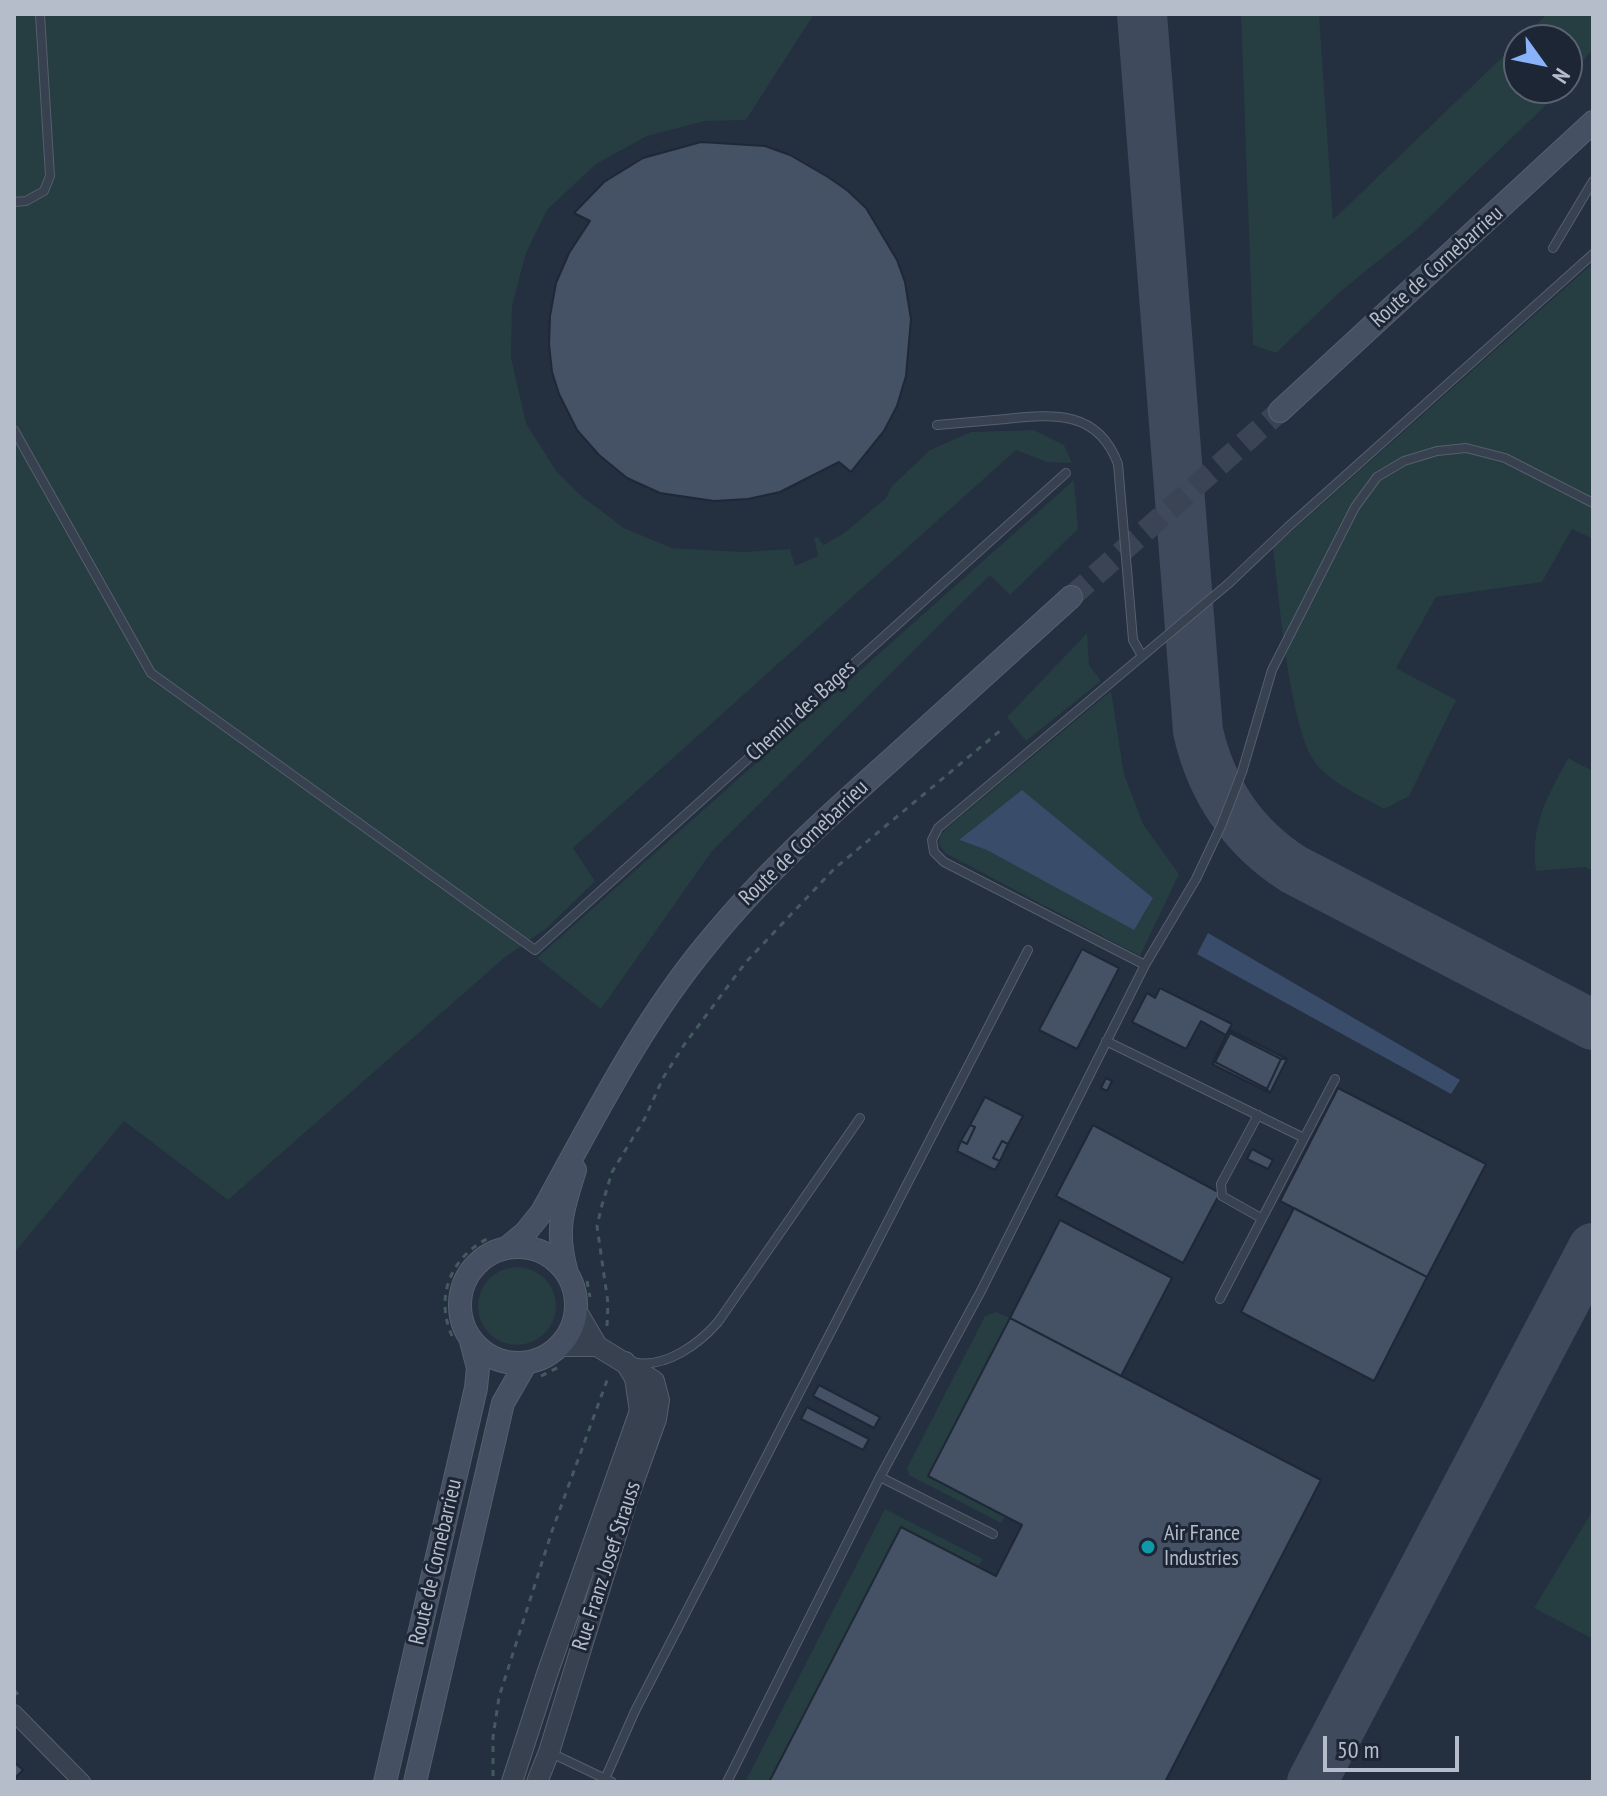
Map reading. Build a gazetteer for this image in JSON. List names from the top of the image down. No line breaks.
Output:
{"streets":{"main road":["Route de Cornebarrieu"],"street":["Rue Franz Josef Strauss"],"lane":["Chemin des Bages"]},"crossings":[["Route de Cornebarrieu","Rue Franz Josef Strauss"]],"places":["Air France Industries"],"scale_bar":"50 m","north":"bottom right"}
